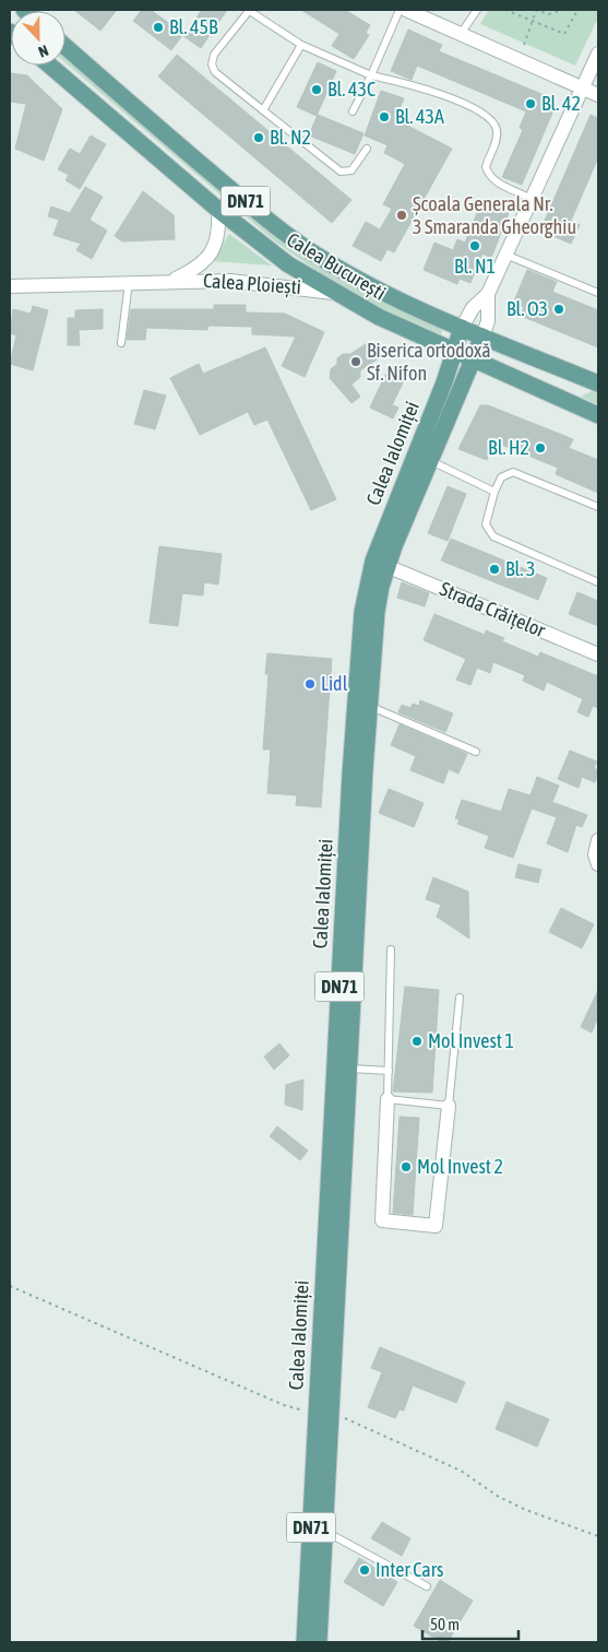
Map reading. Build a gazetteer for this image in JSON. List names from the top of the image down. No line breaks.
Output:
{"streets":{"main road":["DN71","Calea București","Calea Ialomiței"],"street":["Calea Ploiești","Strada Crăițelor"]},"crossings":[["Calea București","Calea Ploiești"],["Calea București","Calea Ialomiței"],["Calea Ialomiței","Strada Crăițelor"]],"places":["Bl. 45B","Bl. 43C","Bl. 42","Bl. 43A","Bl. N2","Școala Generala Nr. 3 Smaranda Gheorghiu","Bl. N1","Bl. O3","Biserica ortodoxă Sf. Nifon","Bl. H2","Bl. 3","Lidl","Mol Invest 1","Mol Invest 2","Inter Cars"],"scale_bar":"50 m","north":"bottom"}
